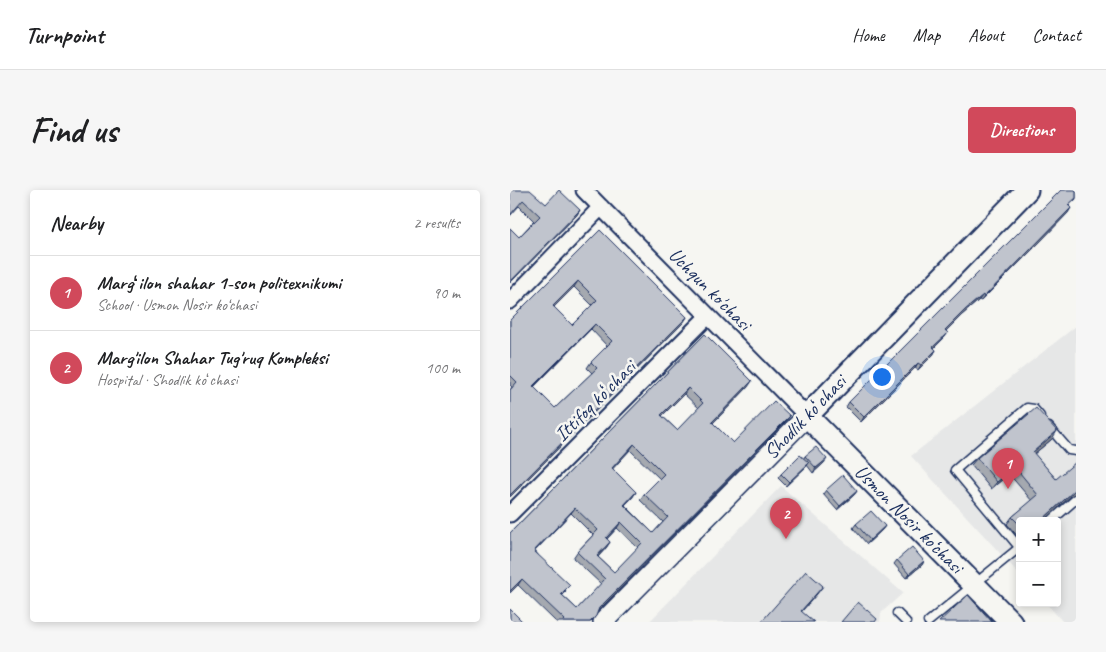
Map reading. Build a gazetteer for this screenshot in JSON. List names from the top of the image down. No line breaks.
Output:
{"streets":{"main road":["Shodlik koʻchasi","Usmon Nosir ko‘chasi"],"street":["Uchqun ko'chasi","Ittifoq koʻchasi"]},"crossings":[["Uchqun ko'chasi","Ittifoq koʻchasi"],["Uchqun ko'chasi","Shodlik koʻchasi"],["Uchqun ko'chasi","Usmon Nosir ko‘chasi"],["Shodlik koʻchasi","Usmon Nosir ko‘chasi"]],"page":{"header":"Turnpoint","nav":["Home","Map","About","Contact"],"buttons":"Directions","title":"Find us","heading":["Nearby","2 results"],"list":[{"mark":"1","name":"Margʻilon shahar 1-son politexnikumi","note":"School · Usmon Nosir ko‘chasi","value":"90 m"},{"mark":"2","name":"Marg'ilon Shahar Tug'ruq Kompleksi","note":"Hospital · Shodlik koʻchasi","value":"100 m"}],"pins":["1","2"],"map_buttons":["+","−"]}}
